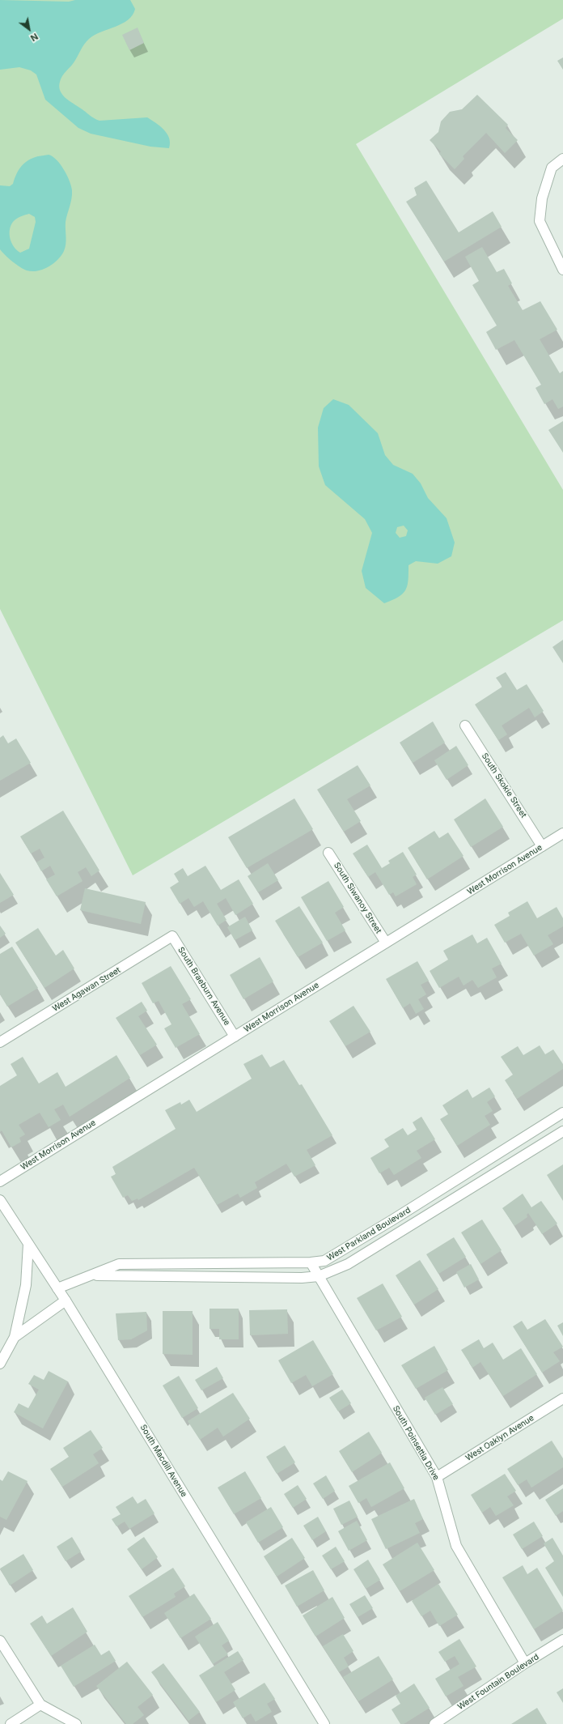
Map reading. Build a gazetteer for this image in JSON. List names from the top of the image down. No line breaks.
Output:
{"streets":{"street":["South Skokie Street","West Morrison Avenue","South Siwanoy Street","South Braeburn Avenue","West Agawan Street","West Parkland Boulevard","West Oaklyn Avenue","South Poinsettia Drive","South Macdill Avenue","West Fountain Boulevard"]},"crossings":[["South Skokie Street","West Morrison Avenue"],["West Morrison Avenue","South Siwanoy Street"],["West Morrison Avenue","South Braeburn Avenue"],["South Braeburn Avenue","West Agawan Street"],["West Parkland Boulevard","South Poinsettia Drive"],["West Parkland Boulevard","South Macdill Avenue"],["West Oaklyn Avenue","South Poinsettia Drive"],["South Poinsettia Drive","West Fountain Boulevard"]],"north":"bottom right"}
